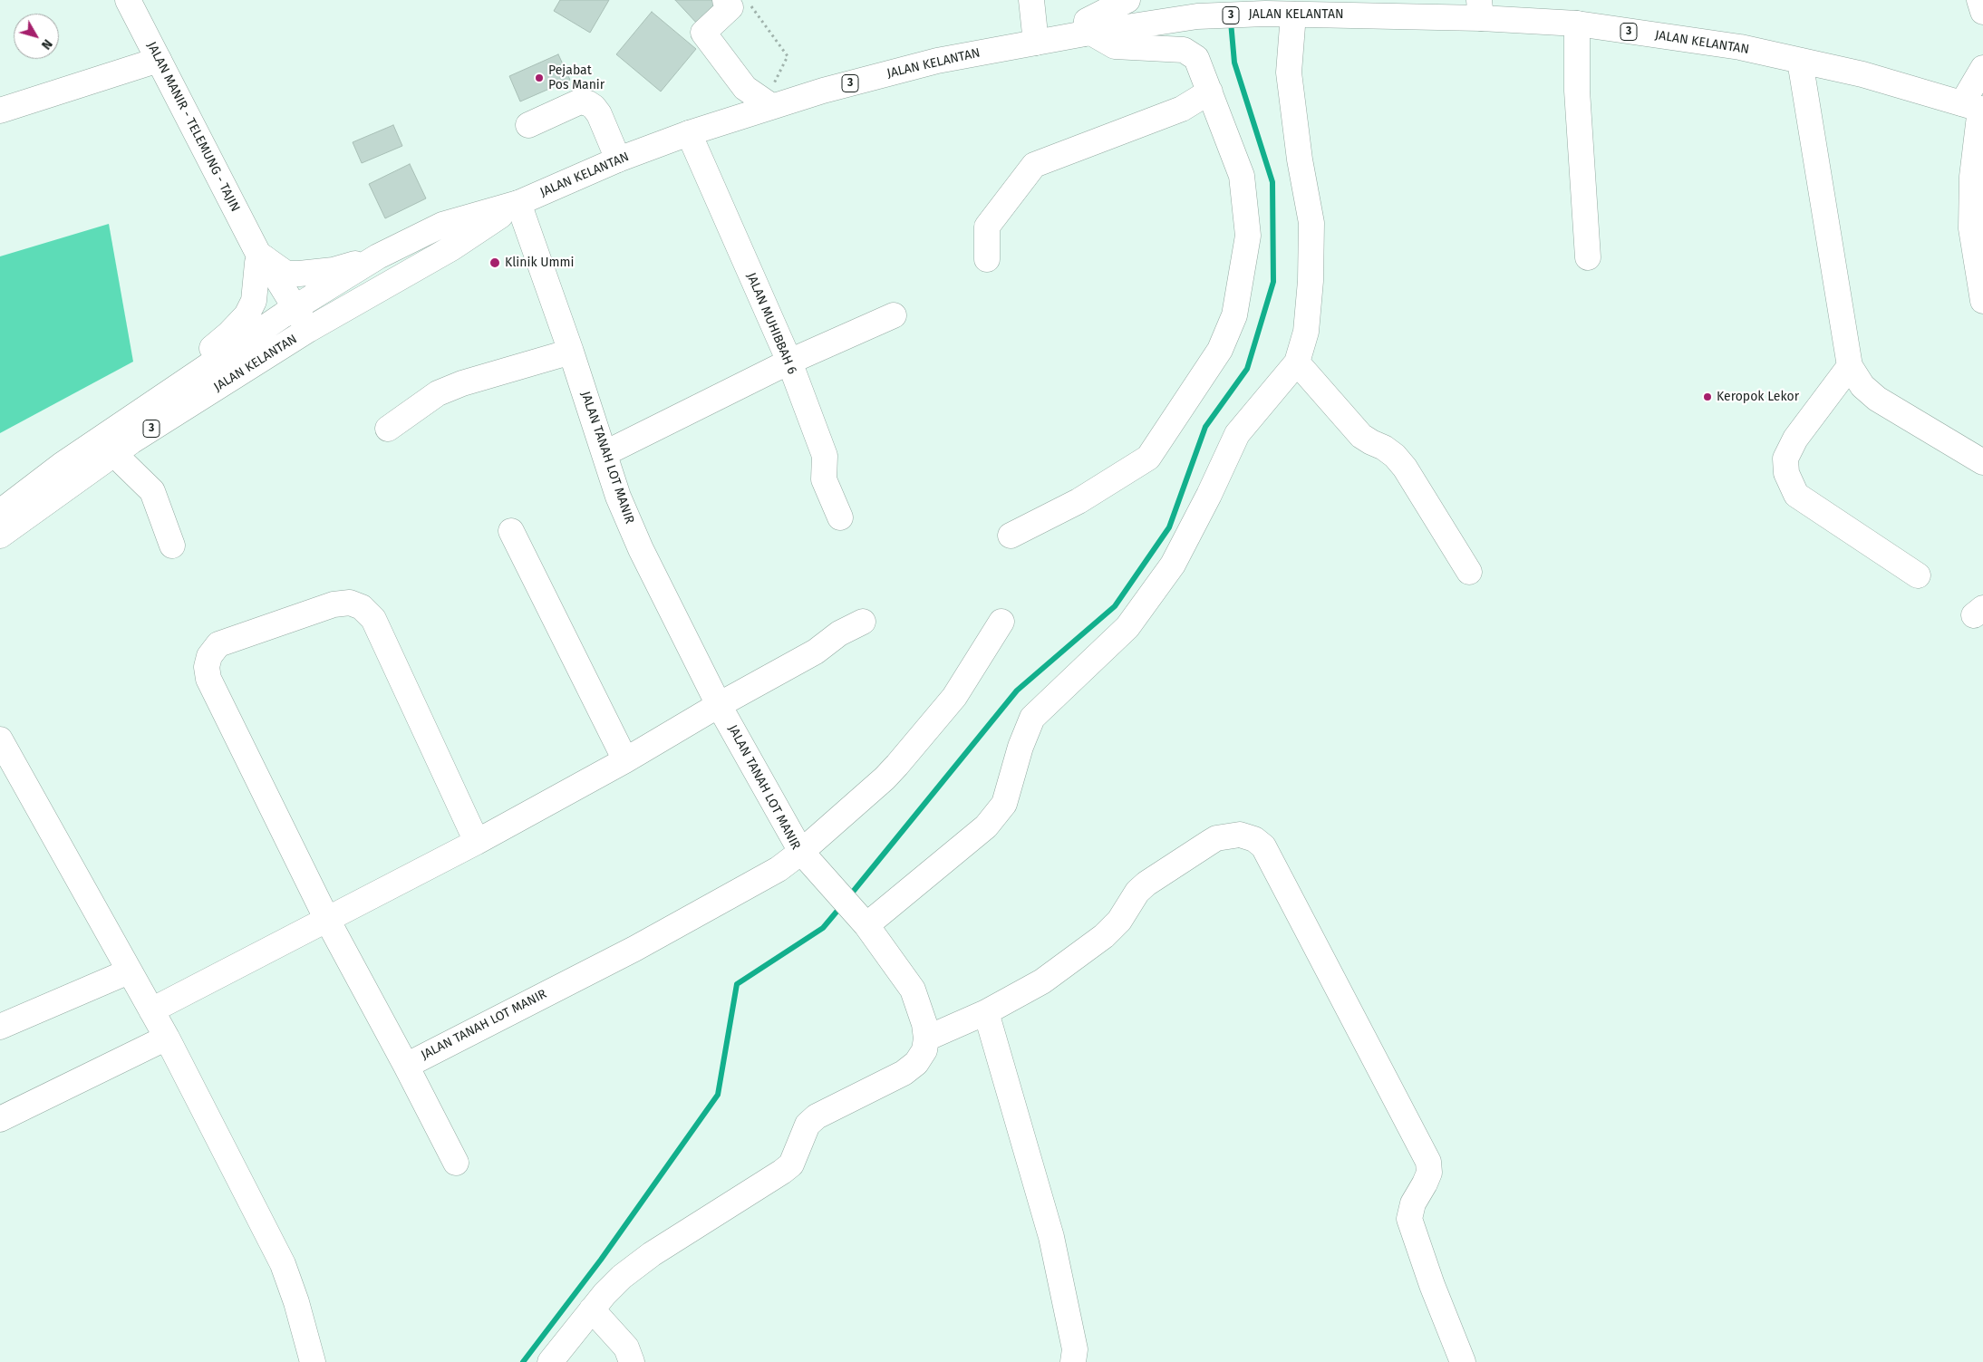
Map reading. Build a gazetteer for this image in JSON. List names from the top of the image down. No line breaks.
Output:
{"streets":{"main road":["JALAN KELANTAN","3","JALAN MANIR - TELEMUNG - TAJIN","JALAN MUHIBBAH 6","JALAN TANAH LOT MANIR"]},"crossings":[["JALAN KELANTAN","JALAN MANIR - TELEMUNG - TAJIN"],["JALAN KELANTAN","JALAN MUHIBBAH 6"],["JALAN KELANTAN","JALAN TANAH LOT MANIR"]],"places":["Pejabat Pos Manir","Klinik Ummi","Keropok Lekor"],"north":"bottom right"}
